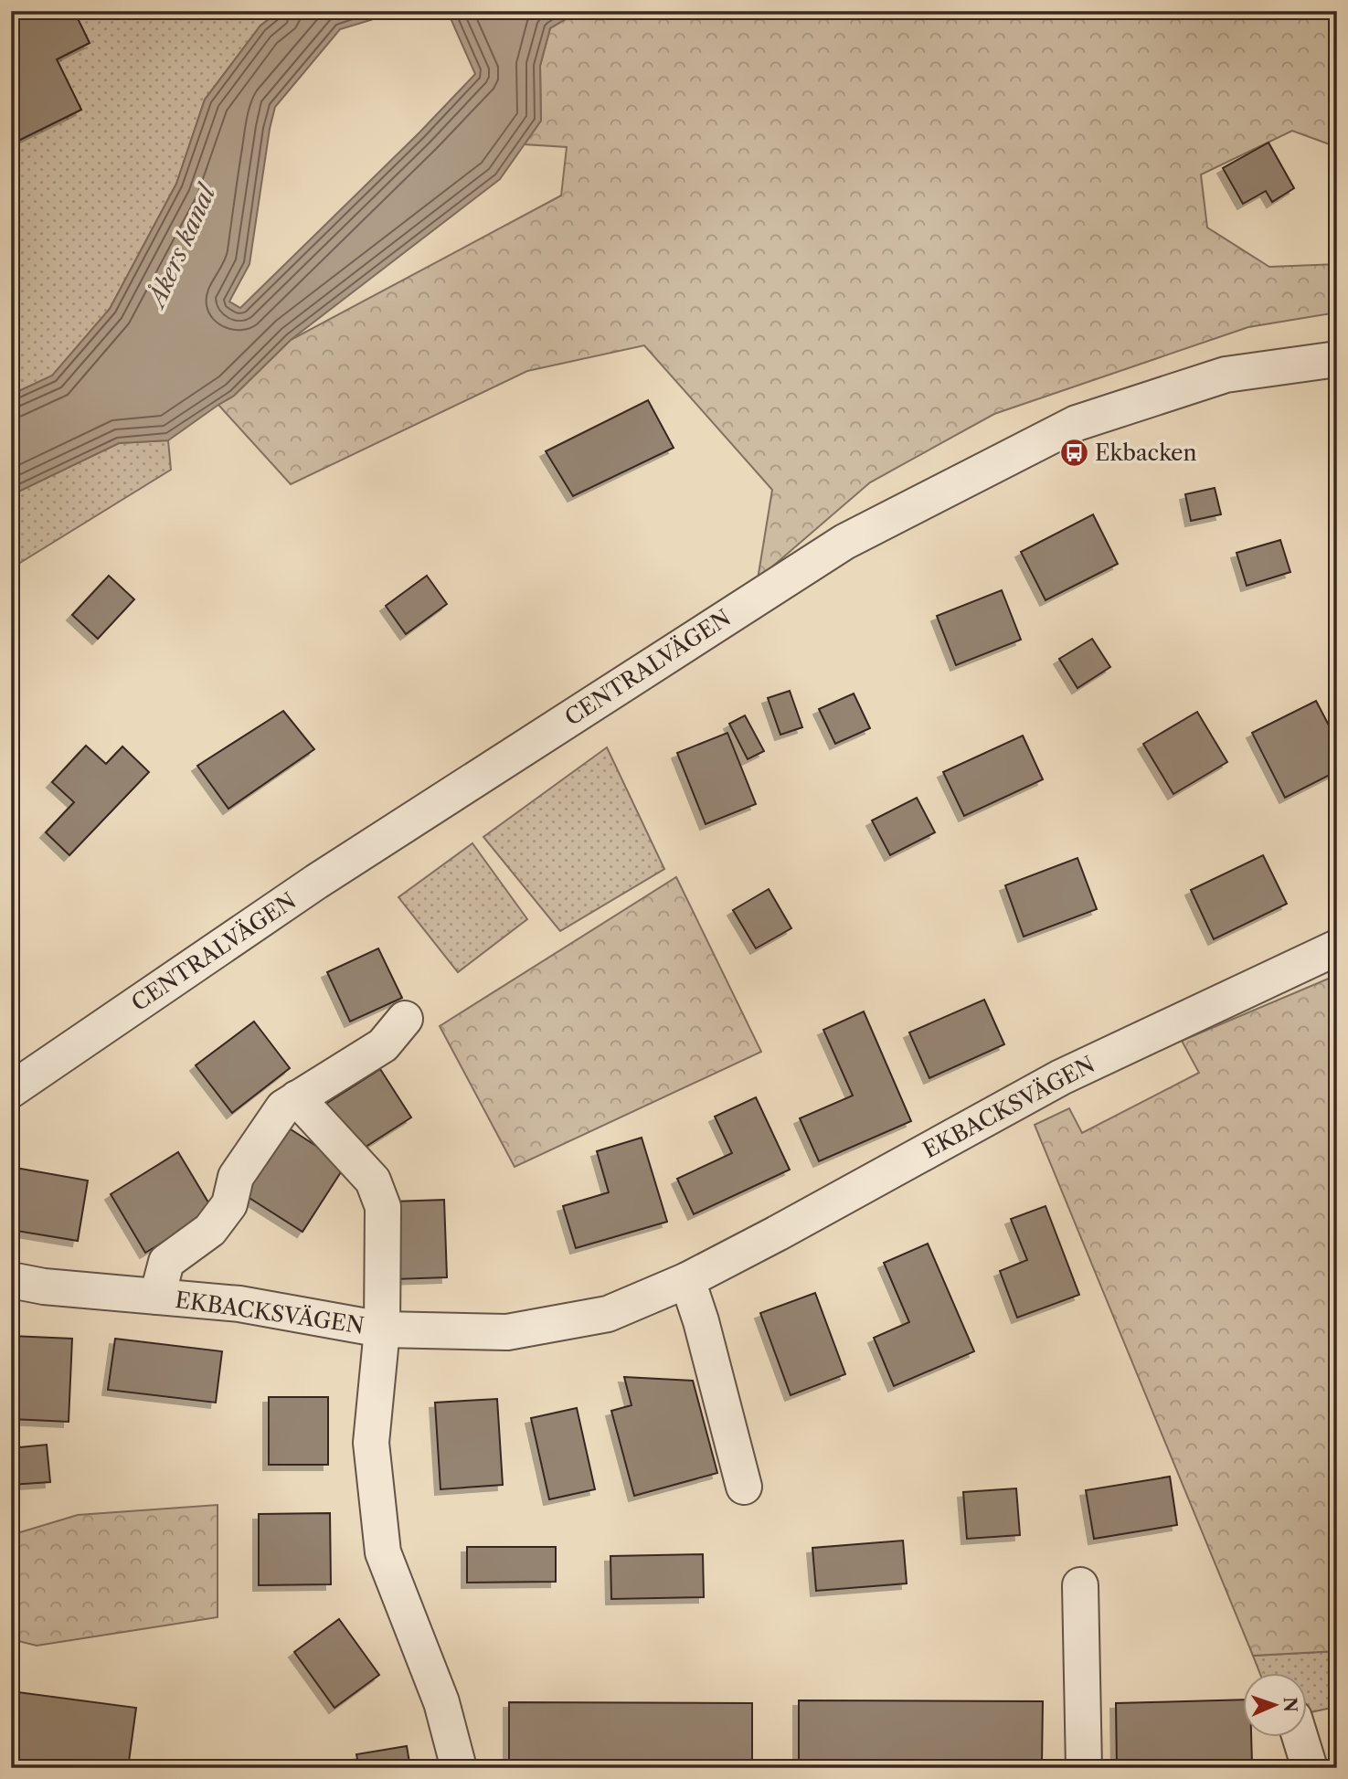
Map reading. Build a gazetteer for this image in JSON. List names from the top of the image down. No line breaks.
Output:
{"streets":{"street":["CENTRALVÄGEN","EKBACKSVÄGEN"]},"water":["Åkers kanal"],"places":{"bus stop":["Ekbacken"]},"north":"right"}
